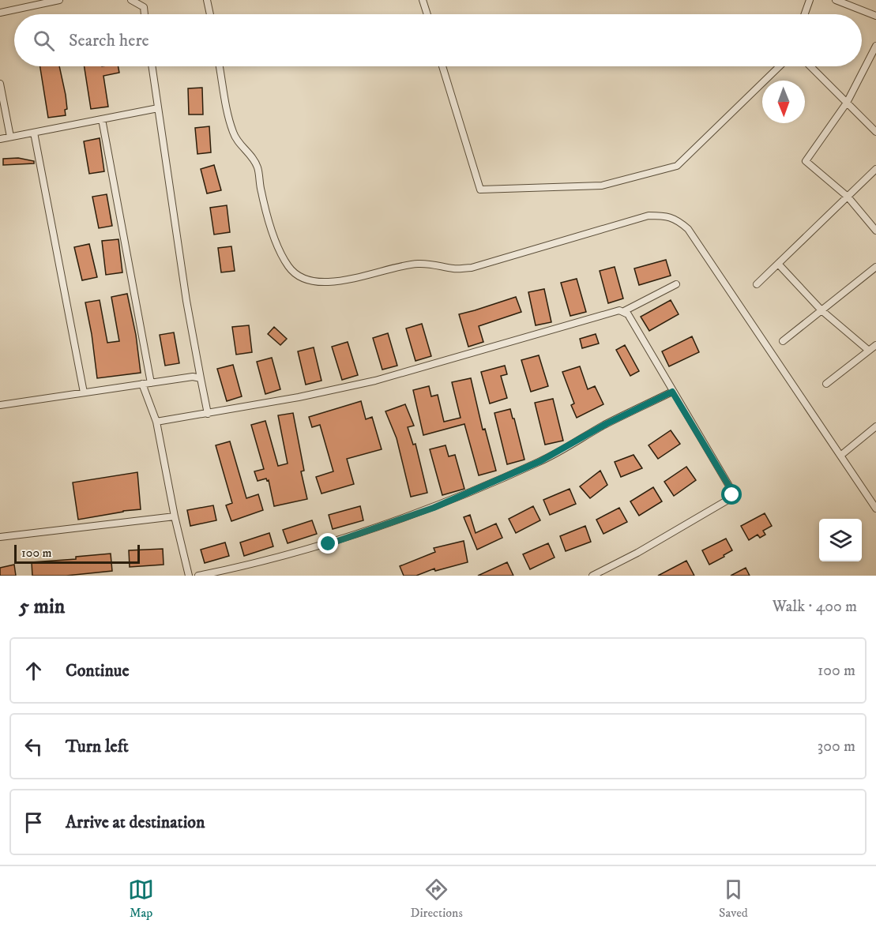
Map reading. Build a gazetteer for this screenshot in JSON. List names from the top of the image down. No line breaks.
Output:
{"scale_bar":"100 m","north":"bottom","page":{"search":"Search here","scale":"100 m","heading":["5 min","Walk · 400 m"],"list":[["Continue","100 m"],["Turn left","300 m"],"Arrive at destination"],"nav":["Map","Directions","Saved"]}}
